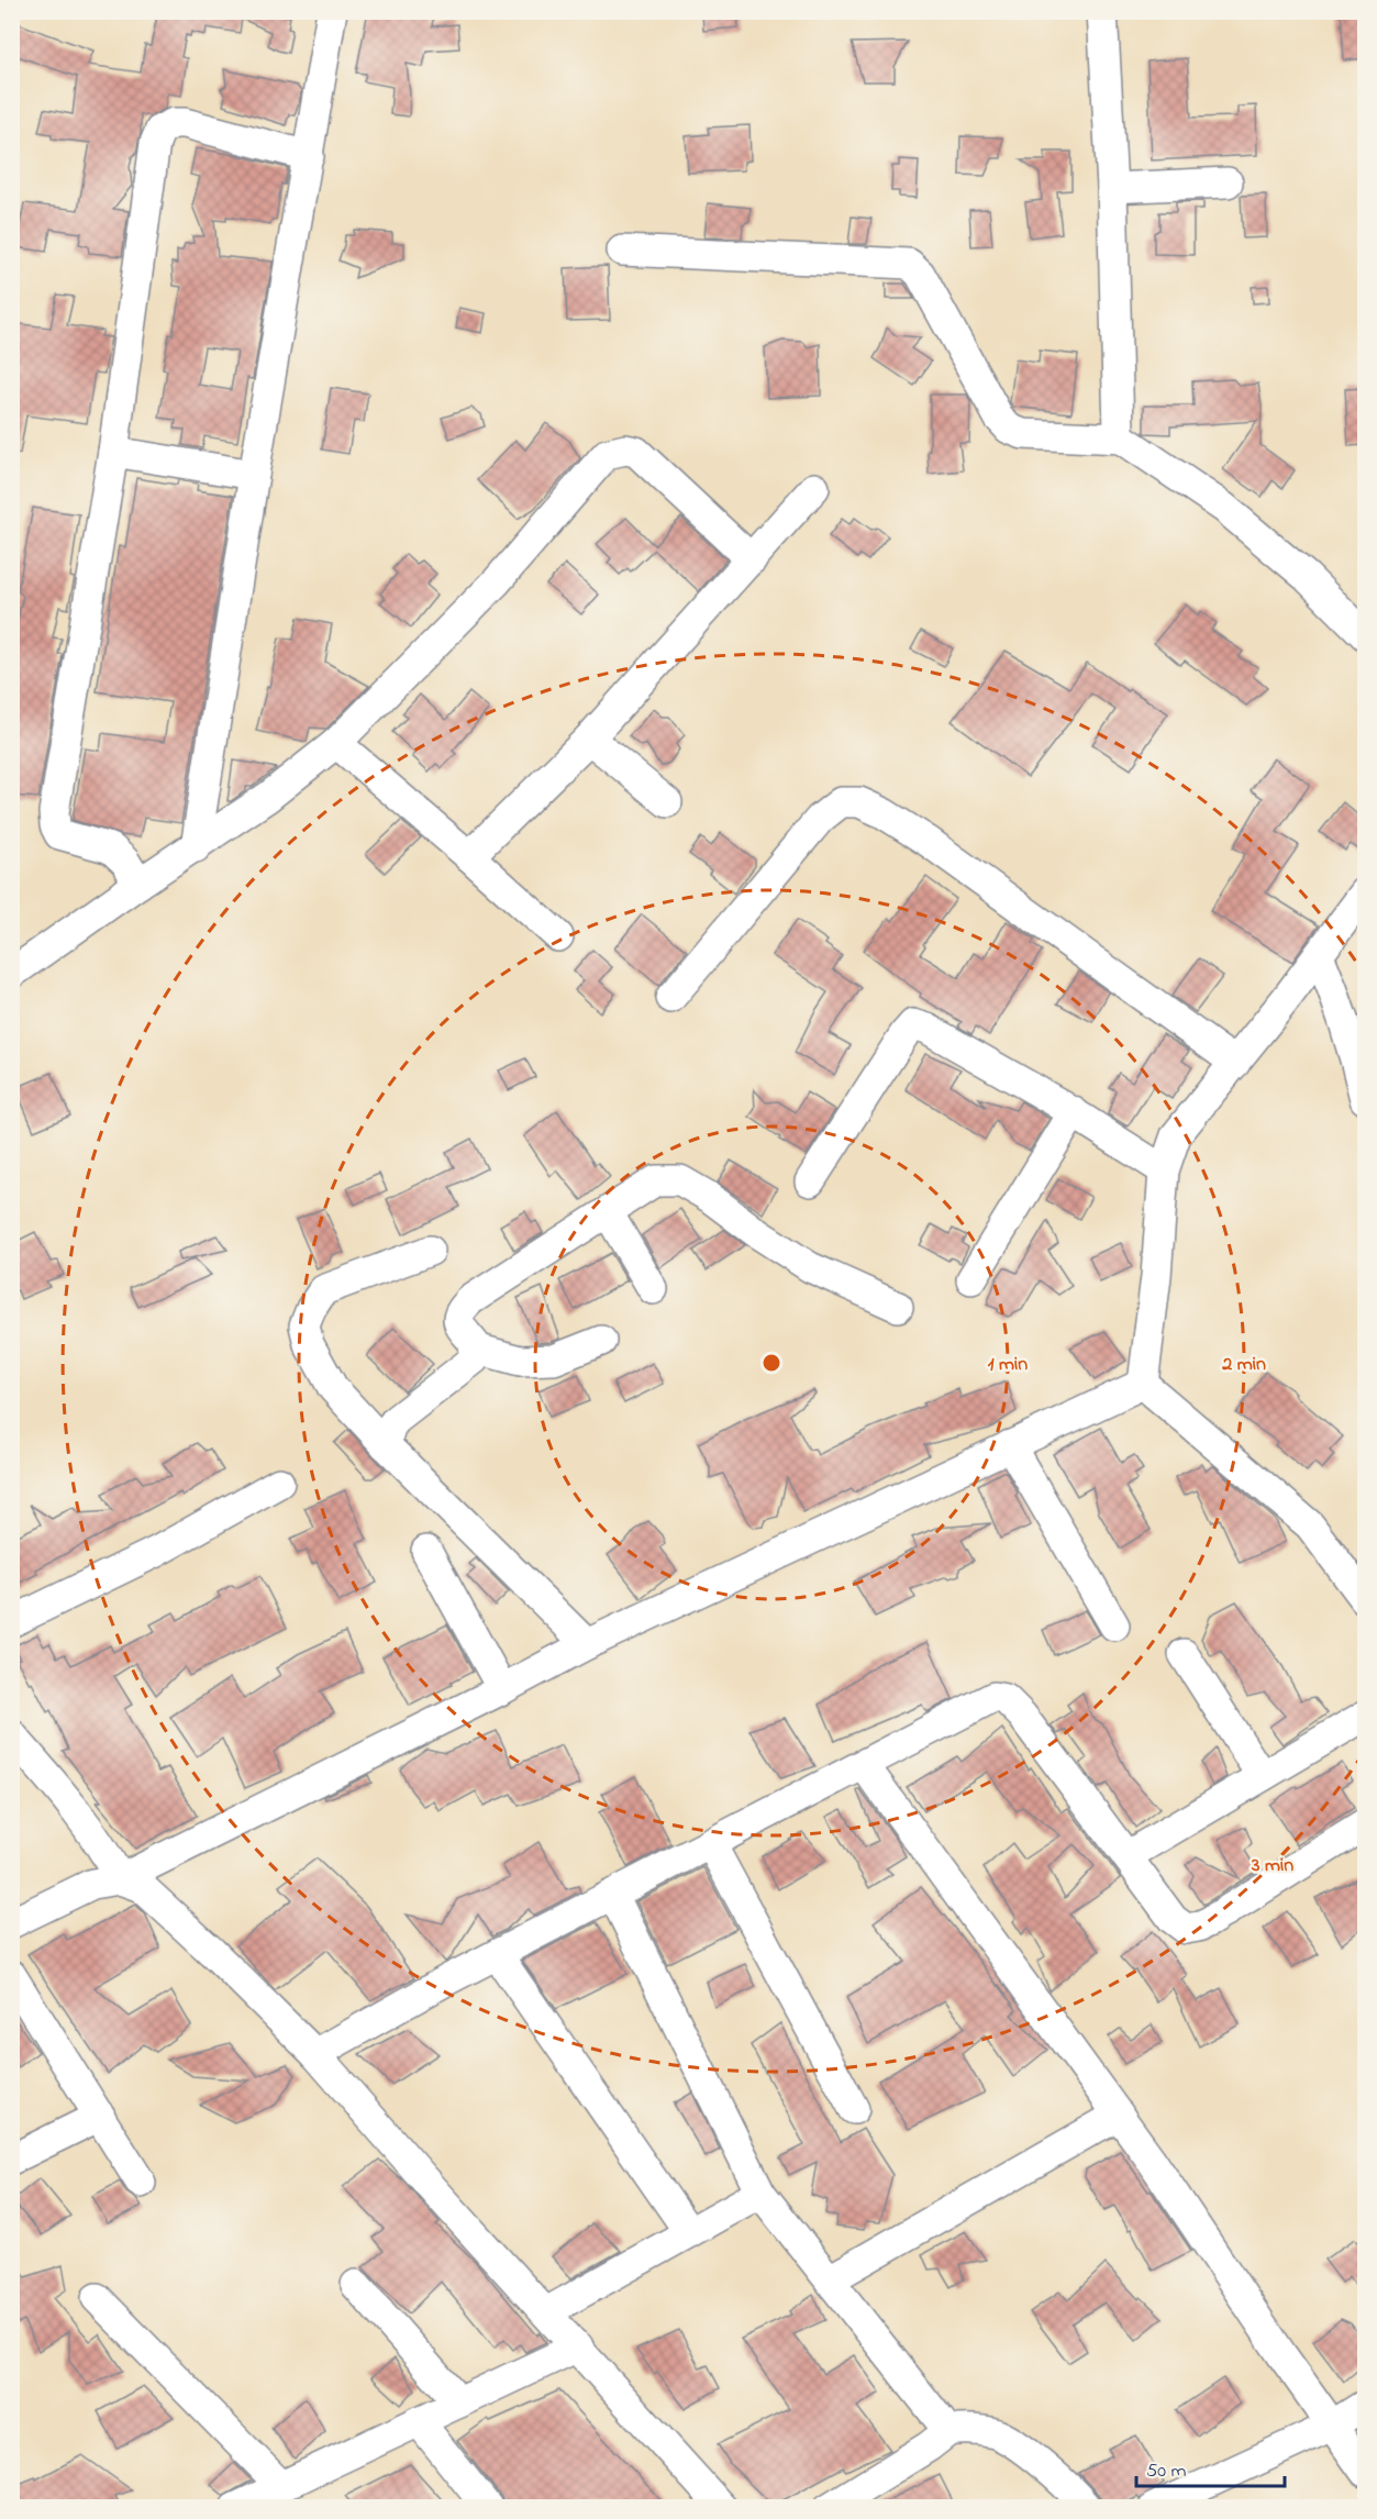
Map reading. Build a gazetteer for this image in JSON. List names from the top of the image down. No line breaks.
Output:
{"scale_bar":"50 m","rings":["1 min","2 min","3 min"]}
